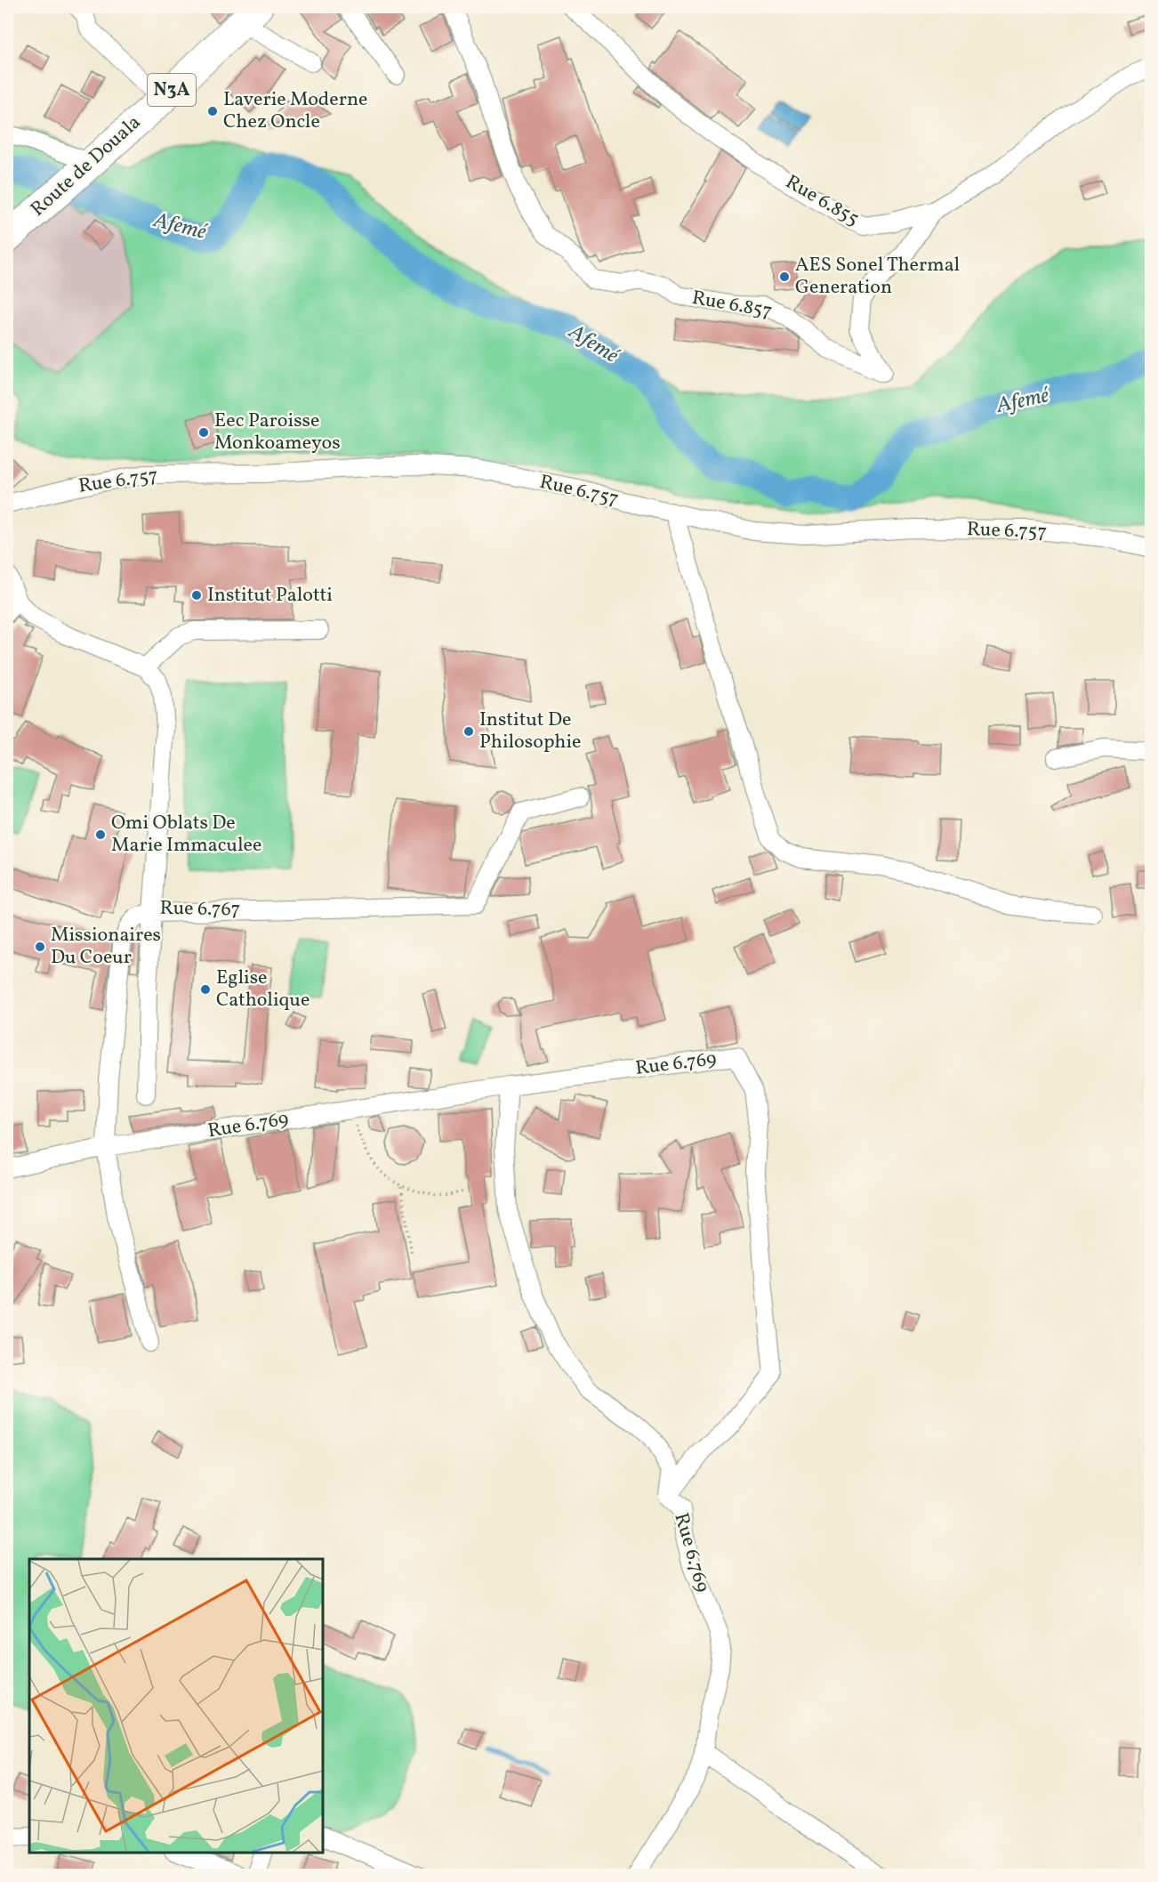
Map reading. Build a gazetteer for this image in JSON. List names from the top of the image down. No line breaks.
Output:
{"streets":{"highway":["N3A","Route de Douala"],"street":["Rue 6.855","Rue 6.857","Rue 6.757","Rue 6.767","Rue 6.769"]},"crossings":[["Rue 6.855","Rue 6.857"]],"water":["Afemé"],"places":["Laverie Moderne Chez Oncle","AES Sonel Thermal Generation","Eec Paroisse Monkoameyos","Institut Palotti","Institut De Philosophie","Omi Oblats De Marie Immaculee","Missionaires Du Coeur","Eglise Catholique"]}
